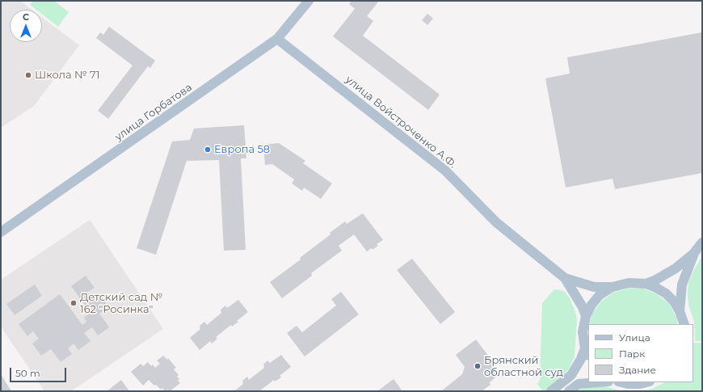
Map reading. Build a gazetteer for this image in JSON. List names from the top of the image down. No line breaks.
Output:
{"streets":{"main road":["улица Горбатова","улица Войстроченко А.Ф."]},"crossings":[["улица Горбатова","улица Войстроченко А.Ф."]],"places":["Школа № 71","Европа 58","Детский сад № 162 \"Росинка\"","Брянский областной суд"],"legend":["Улица","Парк","Здание"],"scale_bar":"50 m","north":"top"}
